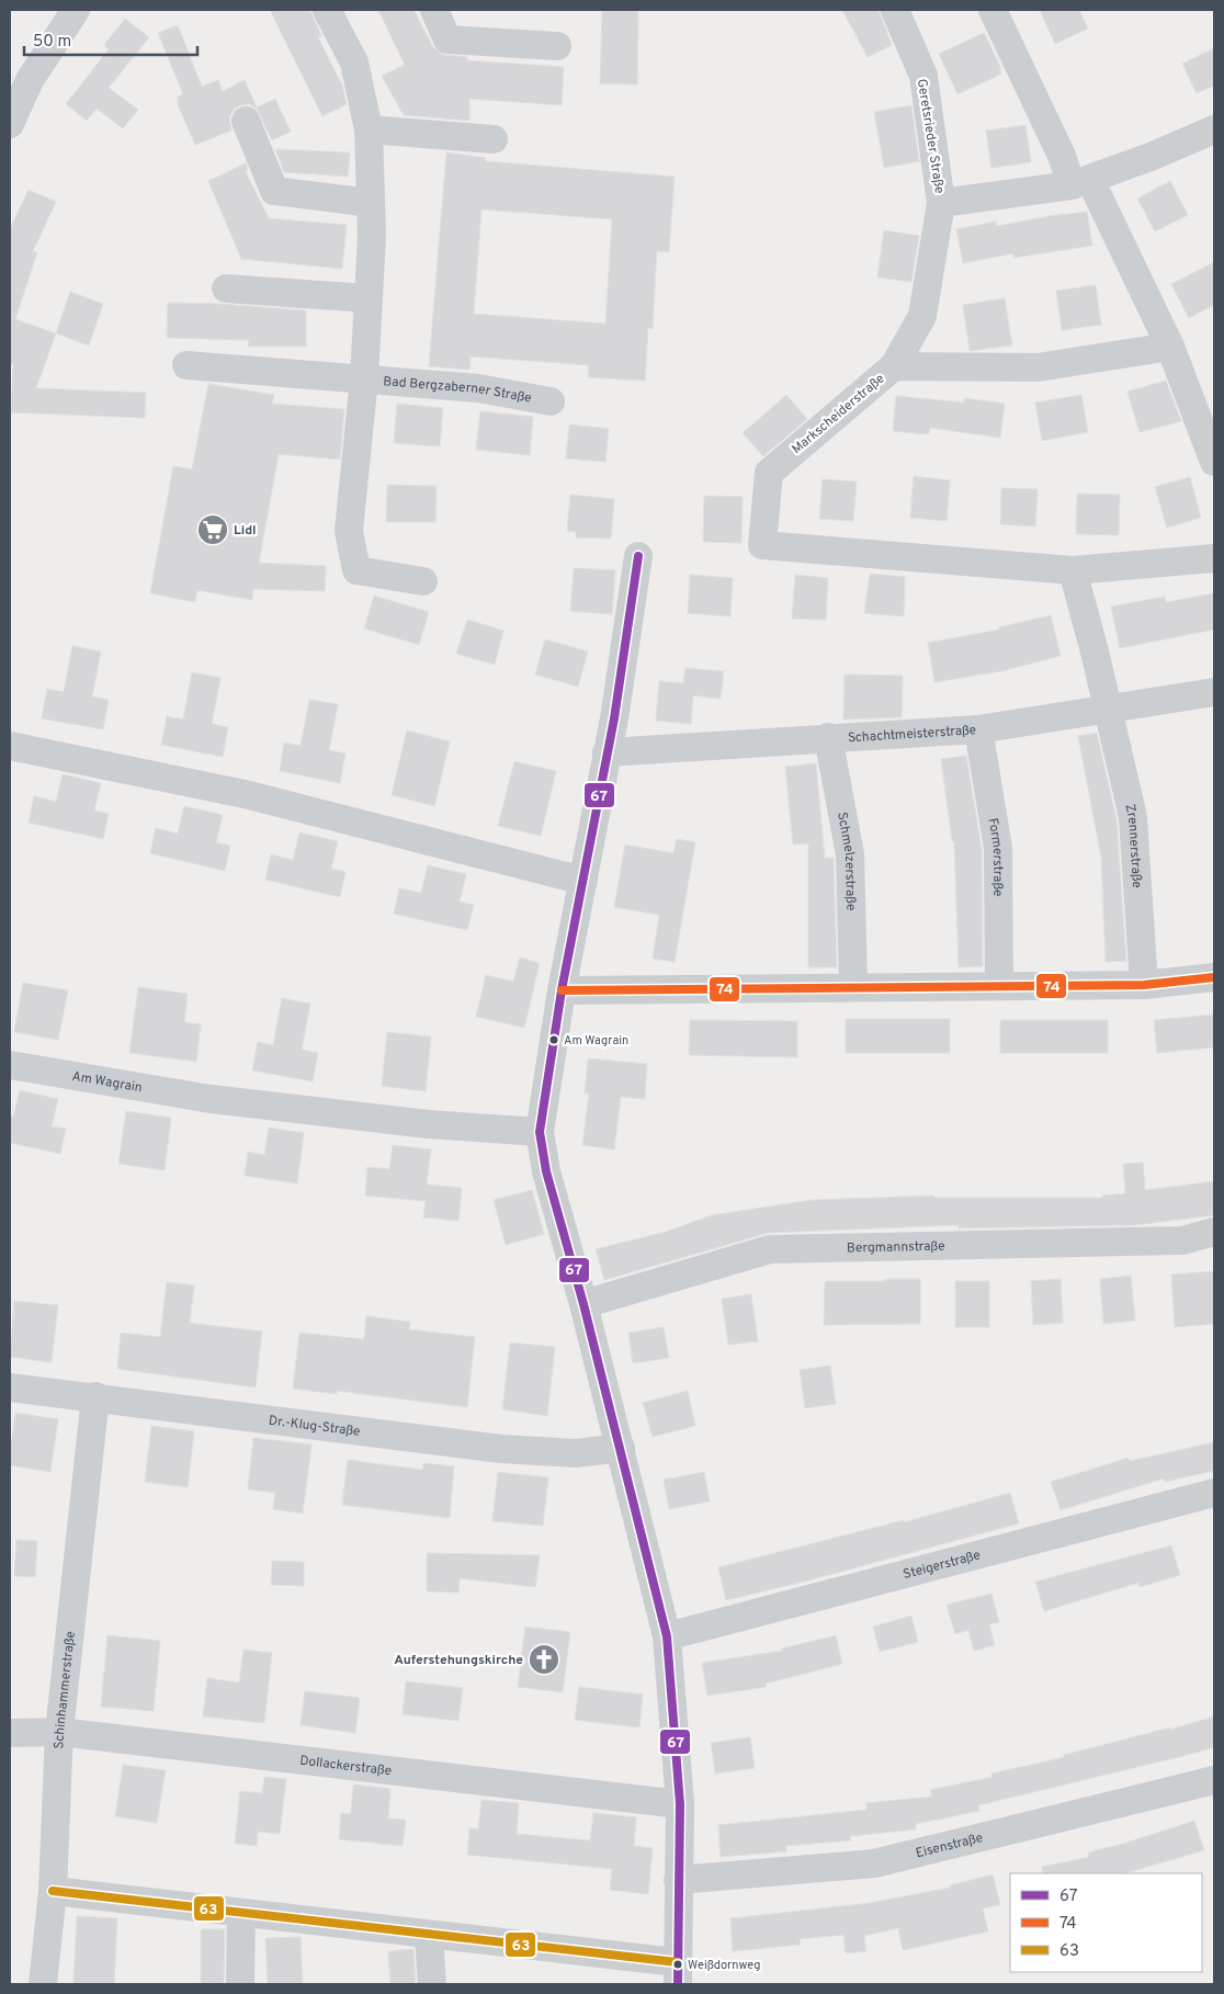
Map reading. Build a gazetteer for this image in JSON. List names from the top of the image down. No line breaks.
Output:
{"streets":{"street":["Geretsrieder Straße","Bad Bergzaberner Straße","Markscheiderstraße","Schachtmeisterstraße","Zrennerstraße","Formerstraße","Schmelzerstraße","Am Wagrain","Bergmannstraße","Dr.-Klug-Straße","Steigerstraße","Schinhammerstraße","Dollackerstraße","Eisenstraße"]},"crossings":[["Geretsrieder Straße","Markscheiderstraße"],["Schachtmeisterstraße","Zrennerstraße"],["Schachtmeisterstraße","Formerstraße"],["Schachtmeisterstraße","Schmelzerstraße"],["Dr.-Klug-Straße","Schinhammerstraße"],["Schinhammerstraße","Dollackerstraße"]],"places":{"supermarket":["Lidl"],"other":["Am Wagrain","Weißdornweg"],"church":["Auferstehungskirche"]},"lines":["transit line 67","transit line 74","transit line 63"],"legend":["67","74","63"],"scale_bar":"50 m"}
